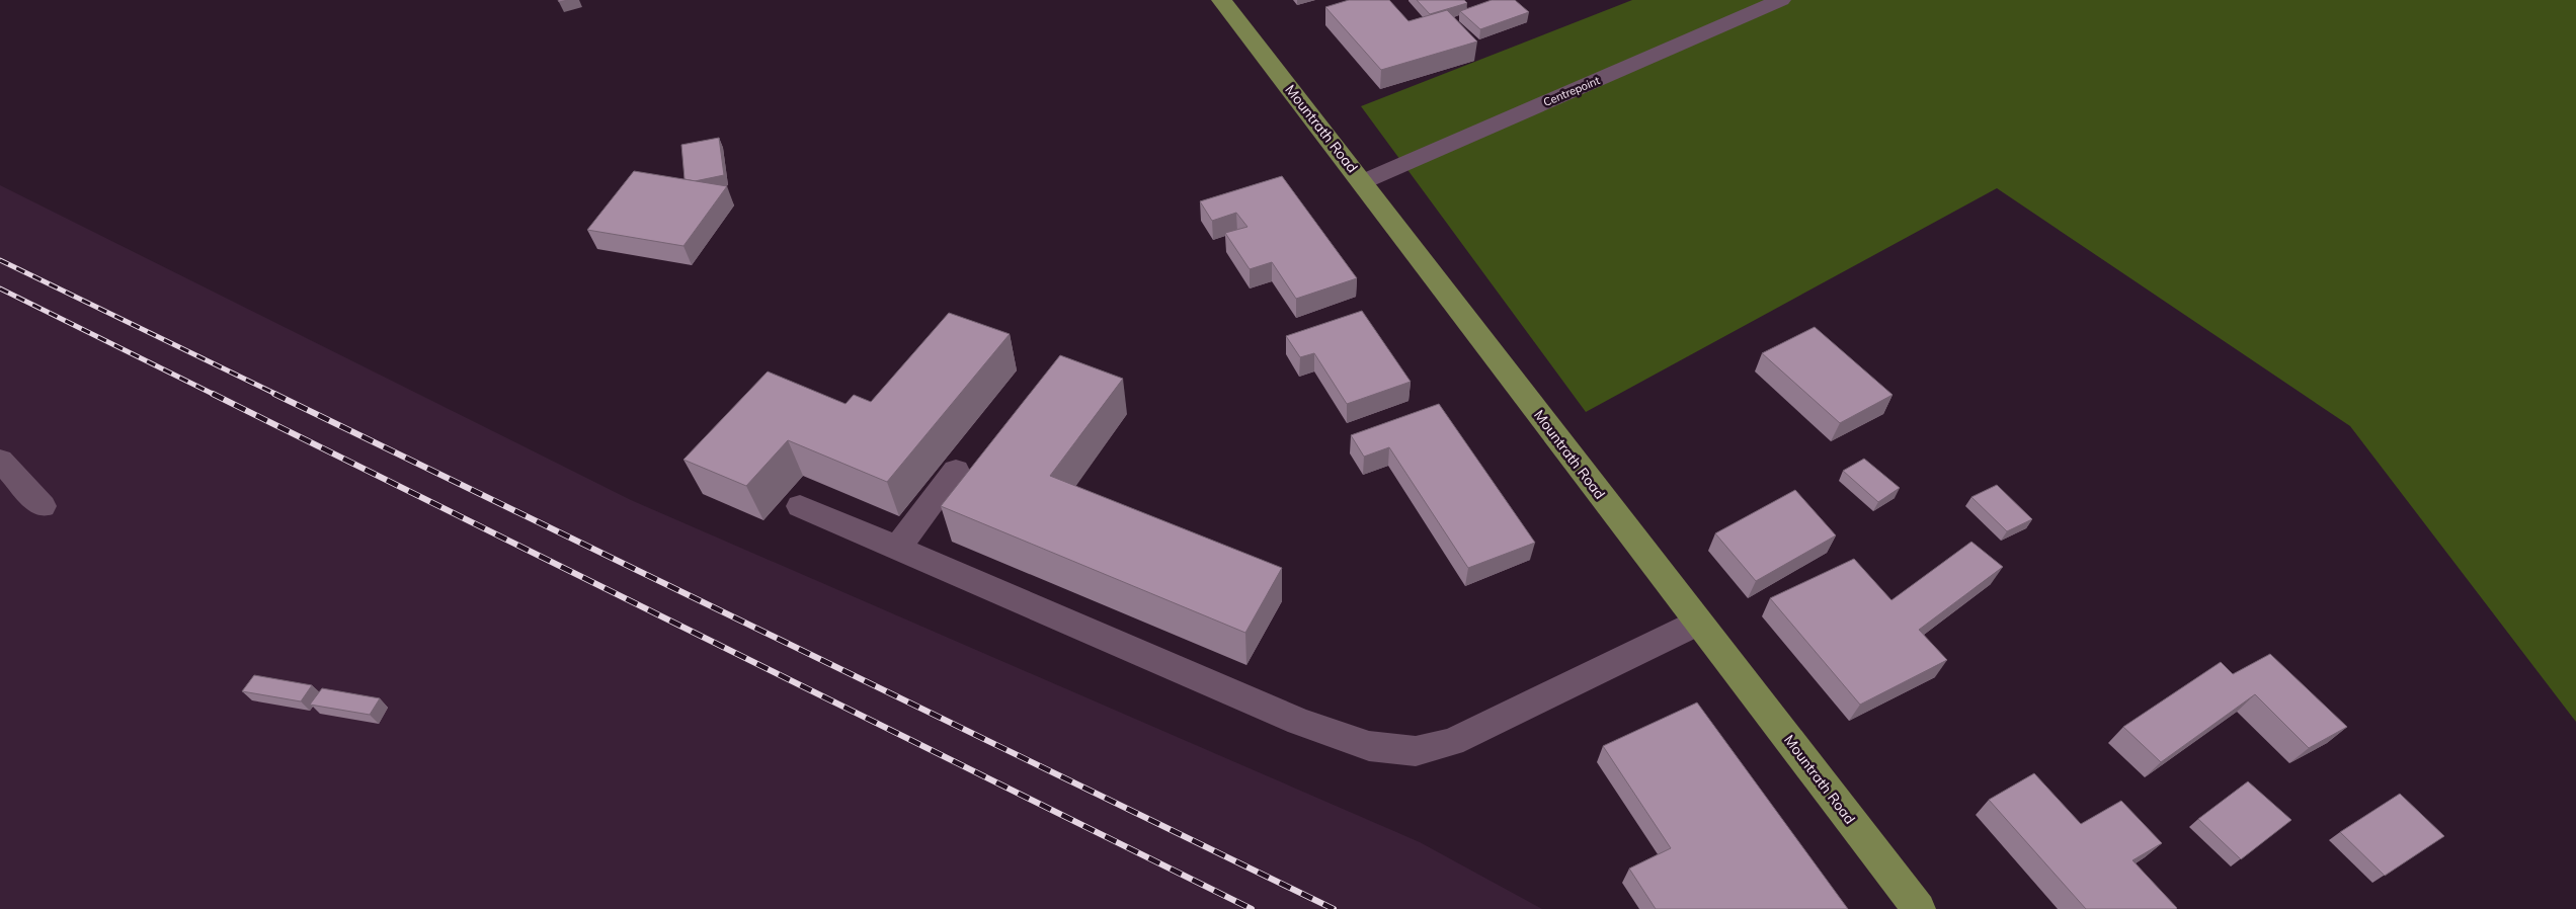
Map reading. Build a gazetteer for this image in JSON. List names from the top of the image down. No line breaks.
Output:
{"streets":{"main road":["Mountrath Road"],"street":["Centrepoint"]},"crossings":[["Centrepoint","Mountrath Road"]]}
